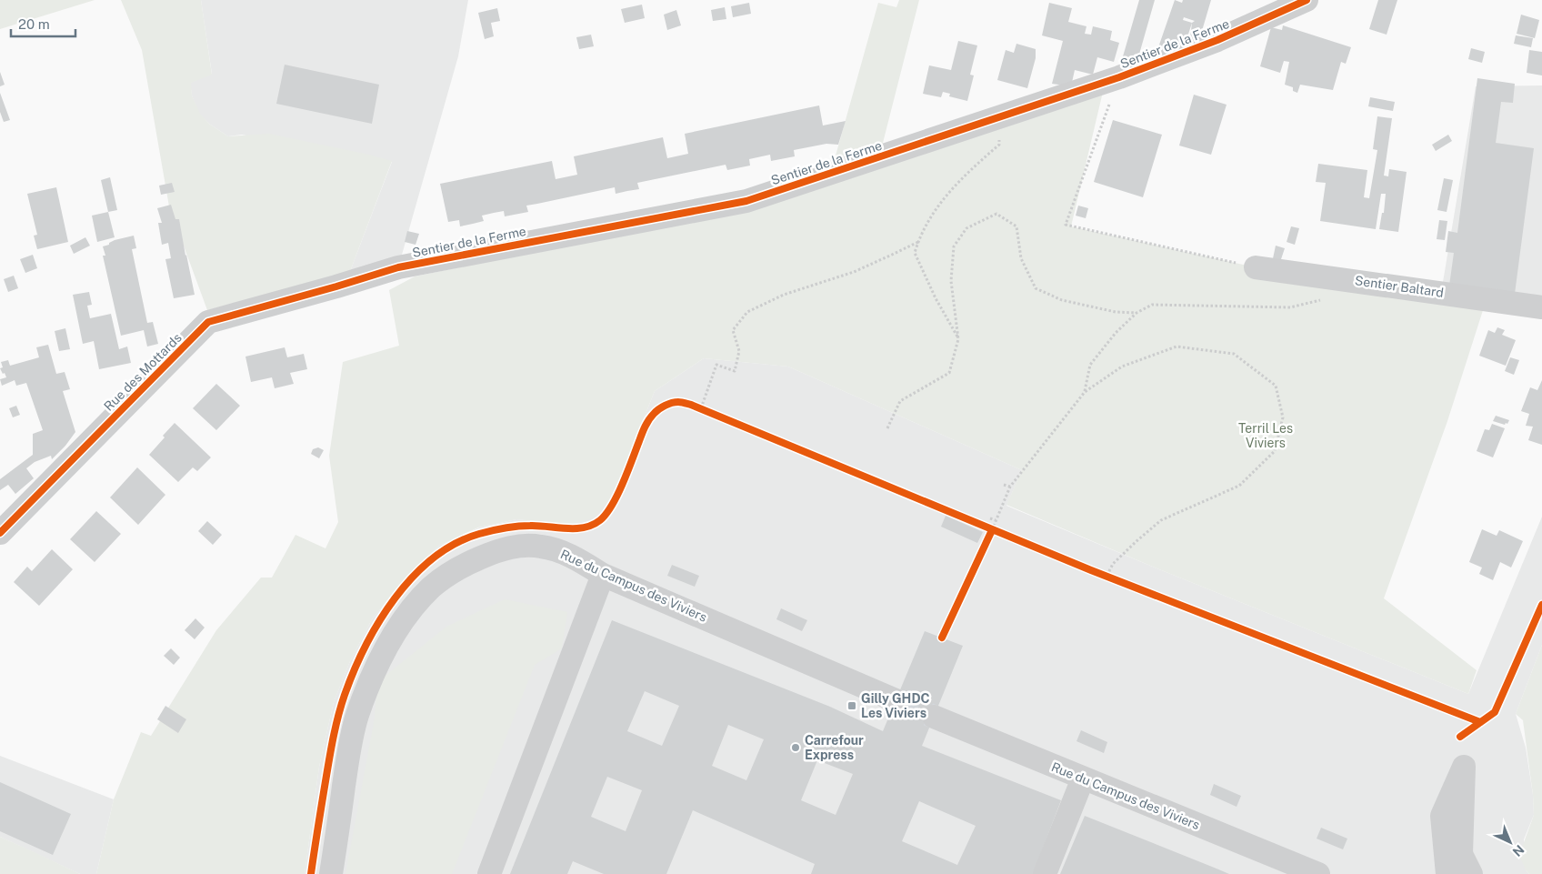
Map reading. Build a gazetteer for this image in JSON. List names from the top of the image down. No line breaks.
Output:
{"streets":{"street":["Sentier de la Ferme","Sentier Baltard","Rue des Mottards","Rue du Campus des Viviers"]},"crossings":[["Sentier de la Ferme","Rue des Mottards"]],"parks":["Terril Les Viviers"],"places":{"transit":["Gilly GHDC Les Viviers"],"other":["Carrefour Express"]},"scale_bar":"20 m","north":"bottom right"}
